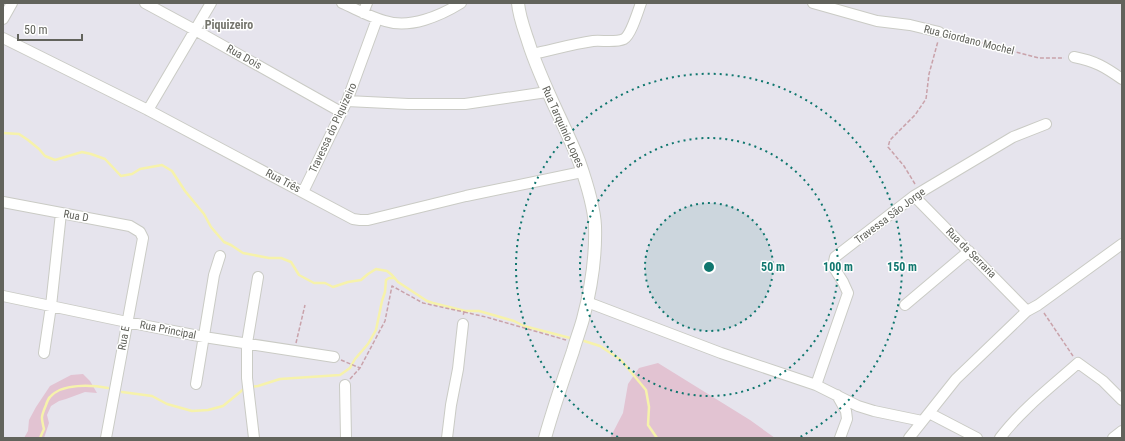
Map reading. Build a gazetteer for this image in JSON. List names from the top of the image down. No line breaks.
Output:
{"streets":{"main road":["Rua Tarquinio Lopes"],"street":["Rua Giordano Mochel","Rua Dois","Travessa do Piquizeiro","Rua Três","Rua D","Travessa São Jorge","Rua da Serraria","Rua Principal","Rua E"]},"crossings":[["Rua Dois","Travessa do Piquizeiro"],["Rua Tarquinio Lopes","Rua Três"],["Travessa do Piquizeiro","Rua Três"],["Rua D","Rua E"],["Travessa São Jorge","Rua da Serraria"],["Rua Principal","Rua E"]],"districts":["Piquizeiro"],"scale_bar":"50 m","rings":["50 m","100 m","150 m"]}
